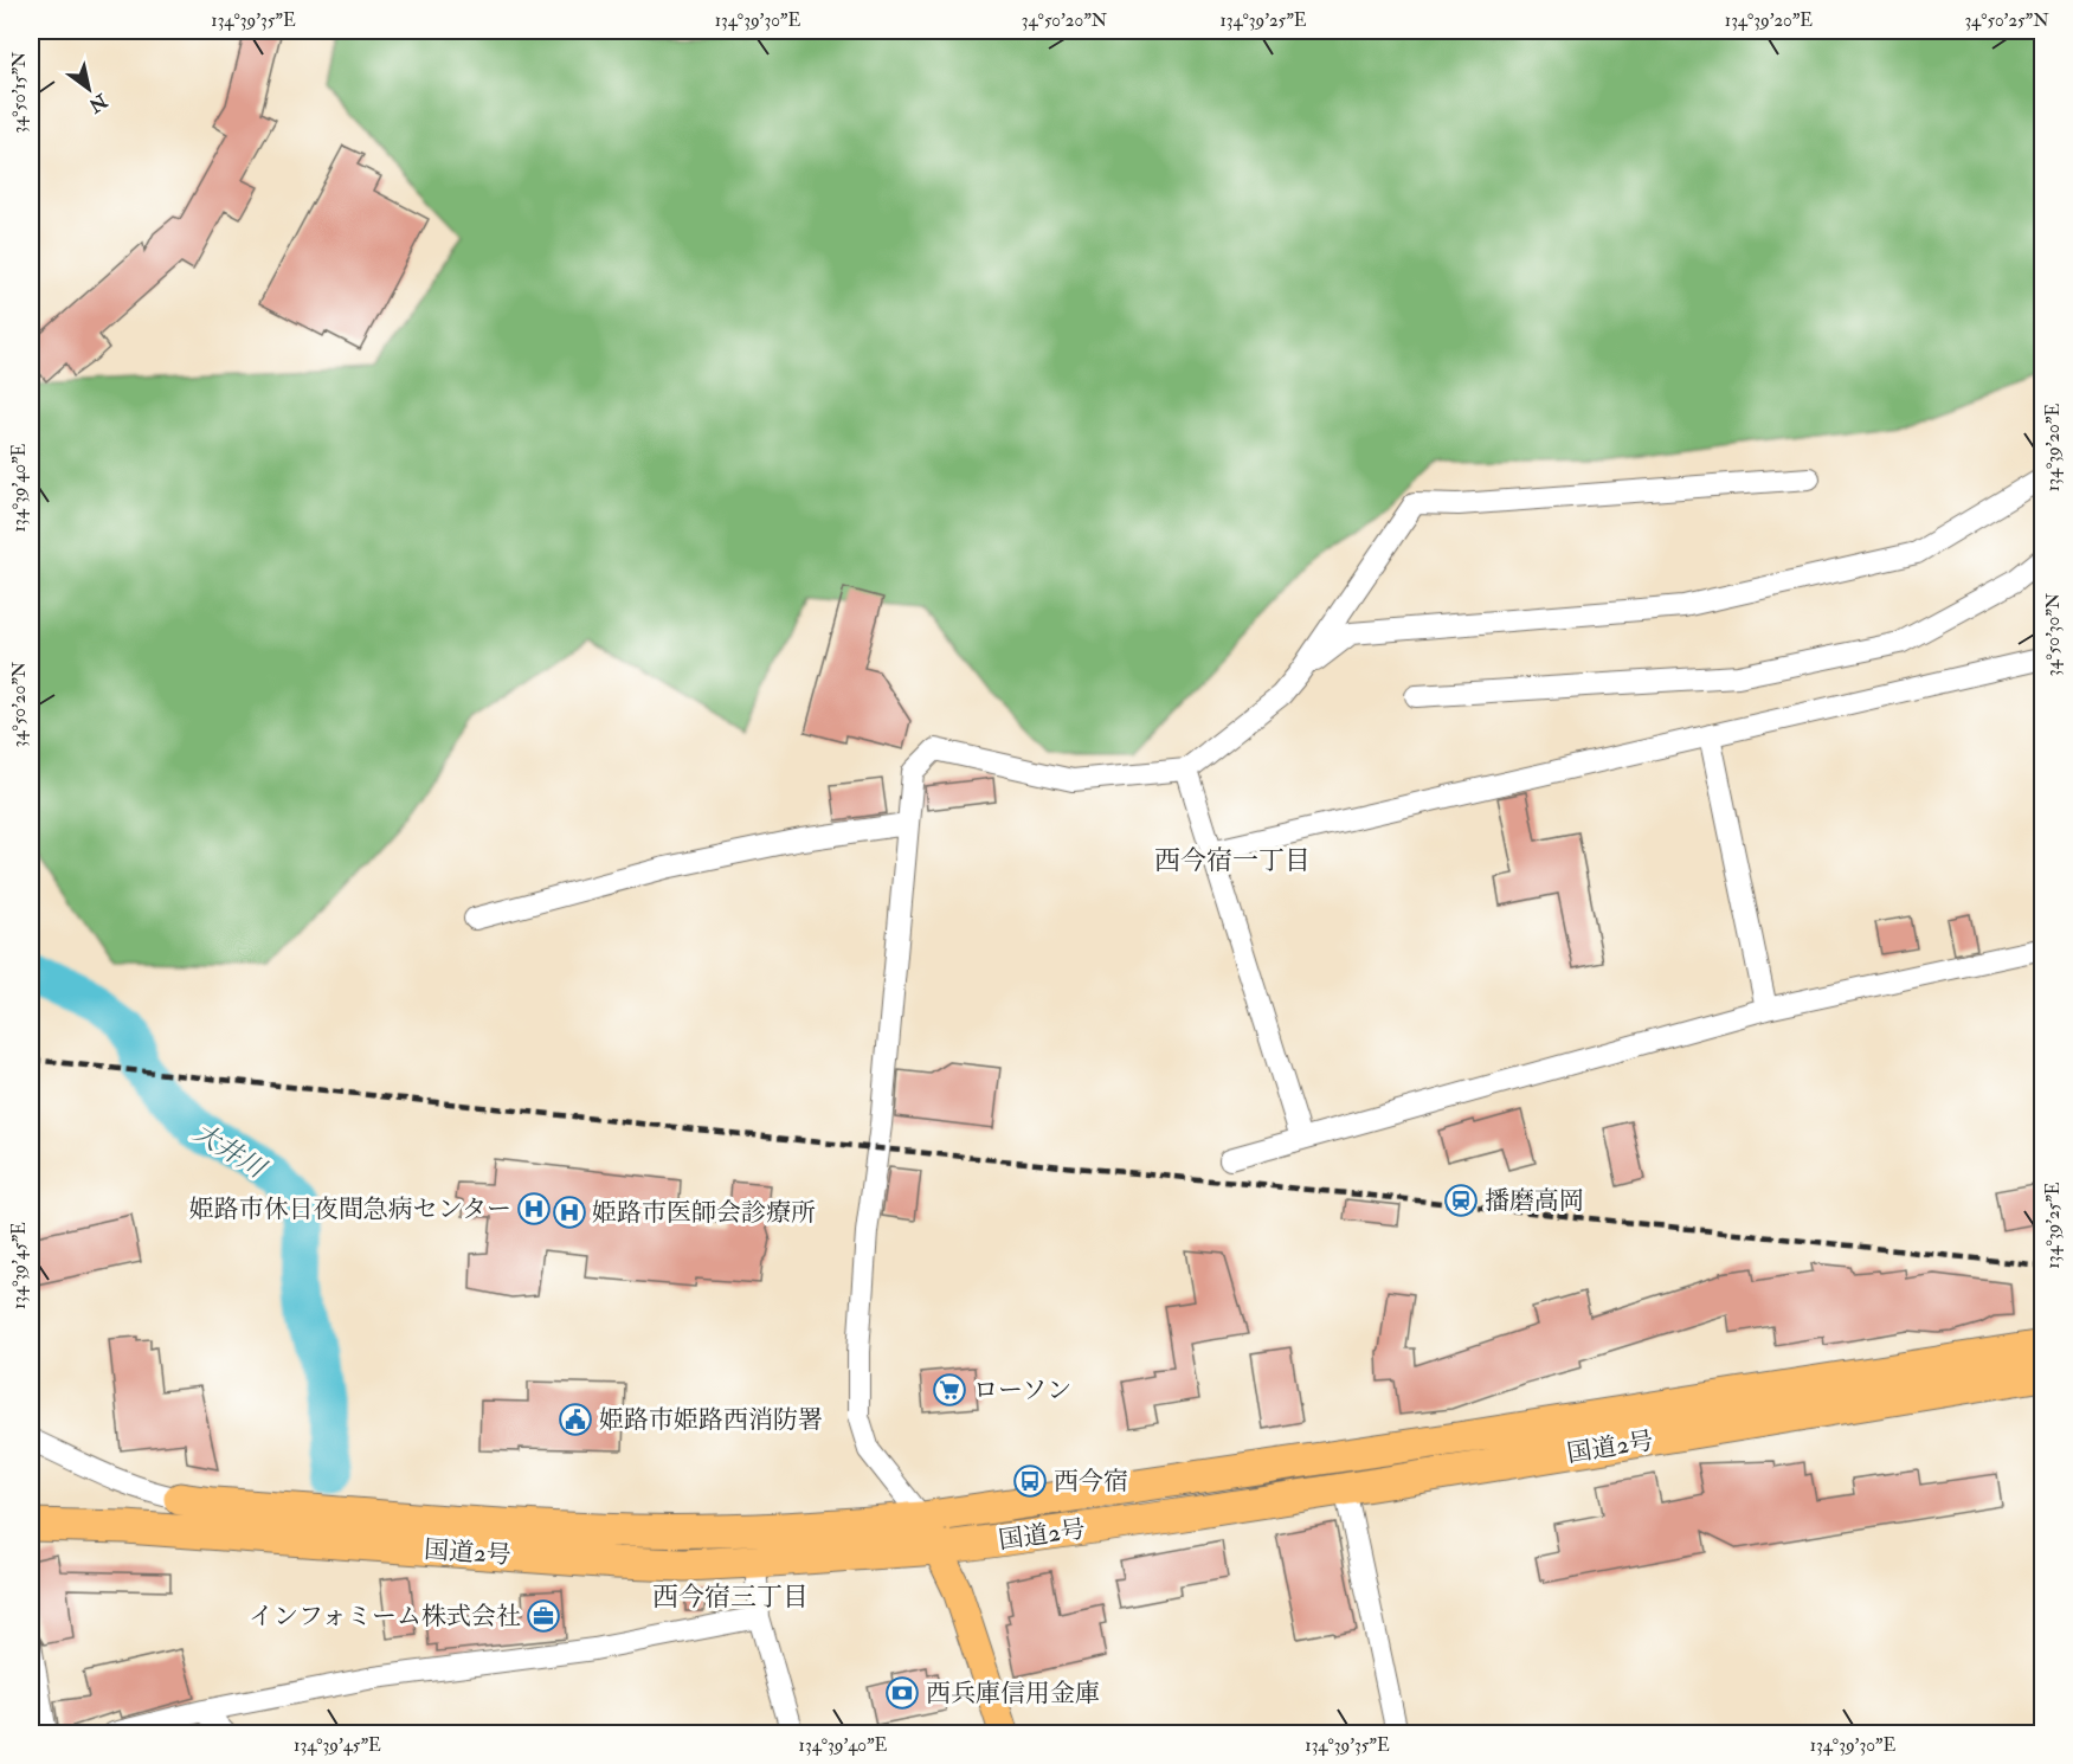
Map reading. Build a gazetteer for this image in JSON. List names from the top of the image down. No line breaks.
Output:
{"streets":{"highway":["国道2号"]},"districts":["西今宿一丁目","西今宿三丁目"],"water":["大井川"],"places":{"station":["播磨高岡"],"hospital":["姫路市休日夜間急病センター","姫路市医師会診療所"],"supermarket":["ローソン"],"public building":["姫路市姫路西消防署"],"bus stop":["西今宿"],"office":["インフォミーム株式会社"],"bank":["西兵庫信用金庫"]},"north":"bottom right","coordinates":["134°39'35\"E","134°39'30\"E","34°50'20\"N","134°39'25\"E","134°39'20\"E","34°50'25\"N","34°50'15\"N","134°39'40\"E","34°50'30\"N","134°39'45\"E"]}
